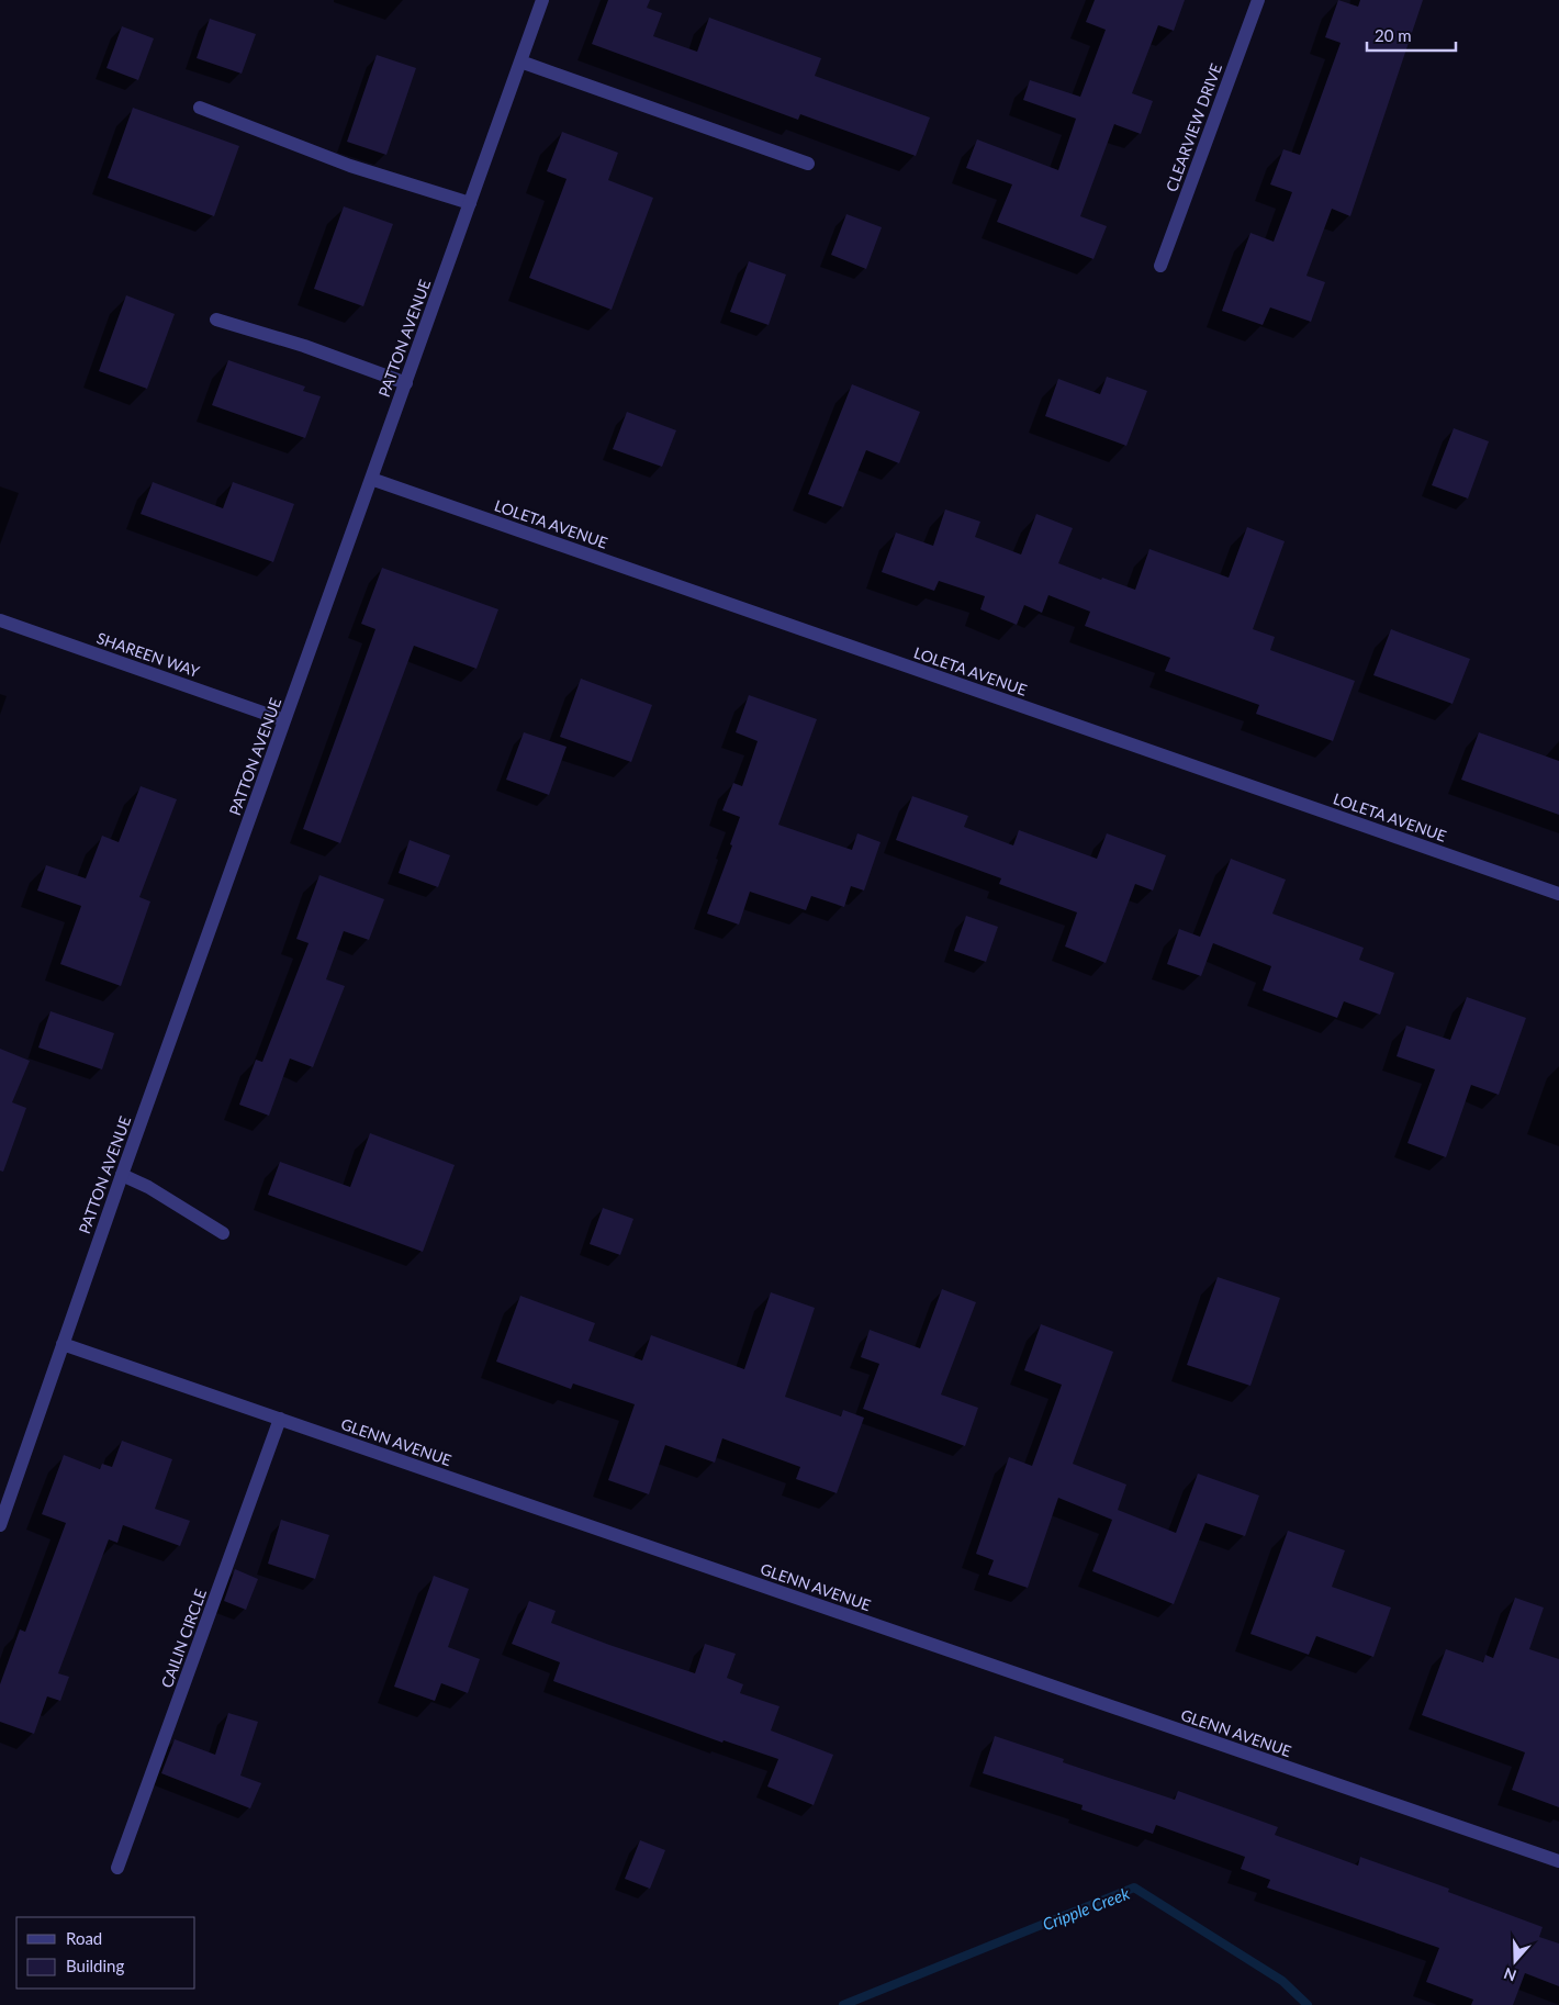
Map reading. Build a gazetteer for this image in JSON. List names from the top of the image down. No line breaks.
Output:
{"streets":{"street":["CLEARVIEW DRIVE","PATTON AVENUE","LOLETA AVENUE","SHAREEN WAY","GLENN AVENUE","CAILIN CIRCLE"]},"crossings":[["PATTON AVENUE","LOLETA AVENUE"],["PATTON AVENUE","SHAREEN WAY"],["PATTON AVENUE","GLENN AVENUE"],["GLENN AVENUE","CAILIN CIRCLE"]],"water":["Cripple Creek"],"legend":["Road","Building"],"scale_bar":"20 m","north":"bottom"}
